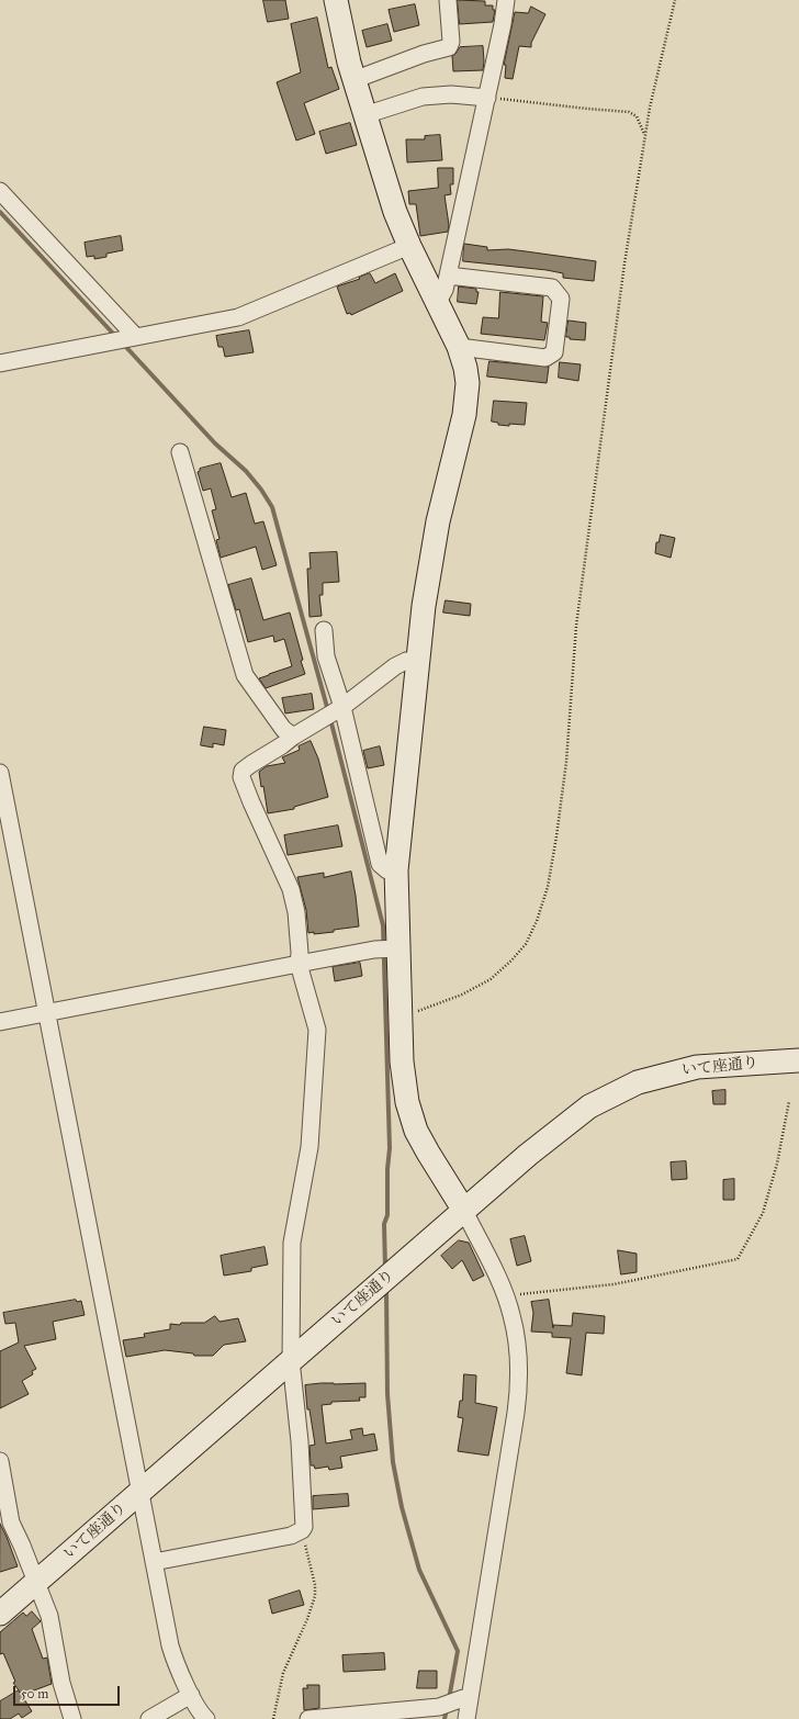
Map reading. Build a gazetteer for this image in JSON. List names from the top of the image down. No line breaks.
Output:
{"streets":{"street":["いて座通り"]},"scale_bar":"50 m"}
